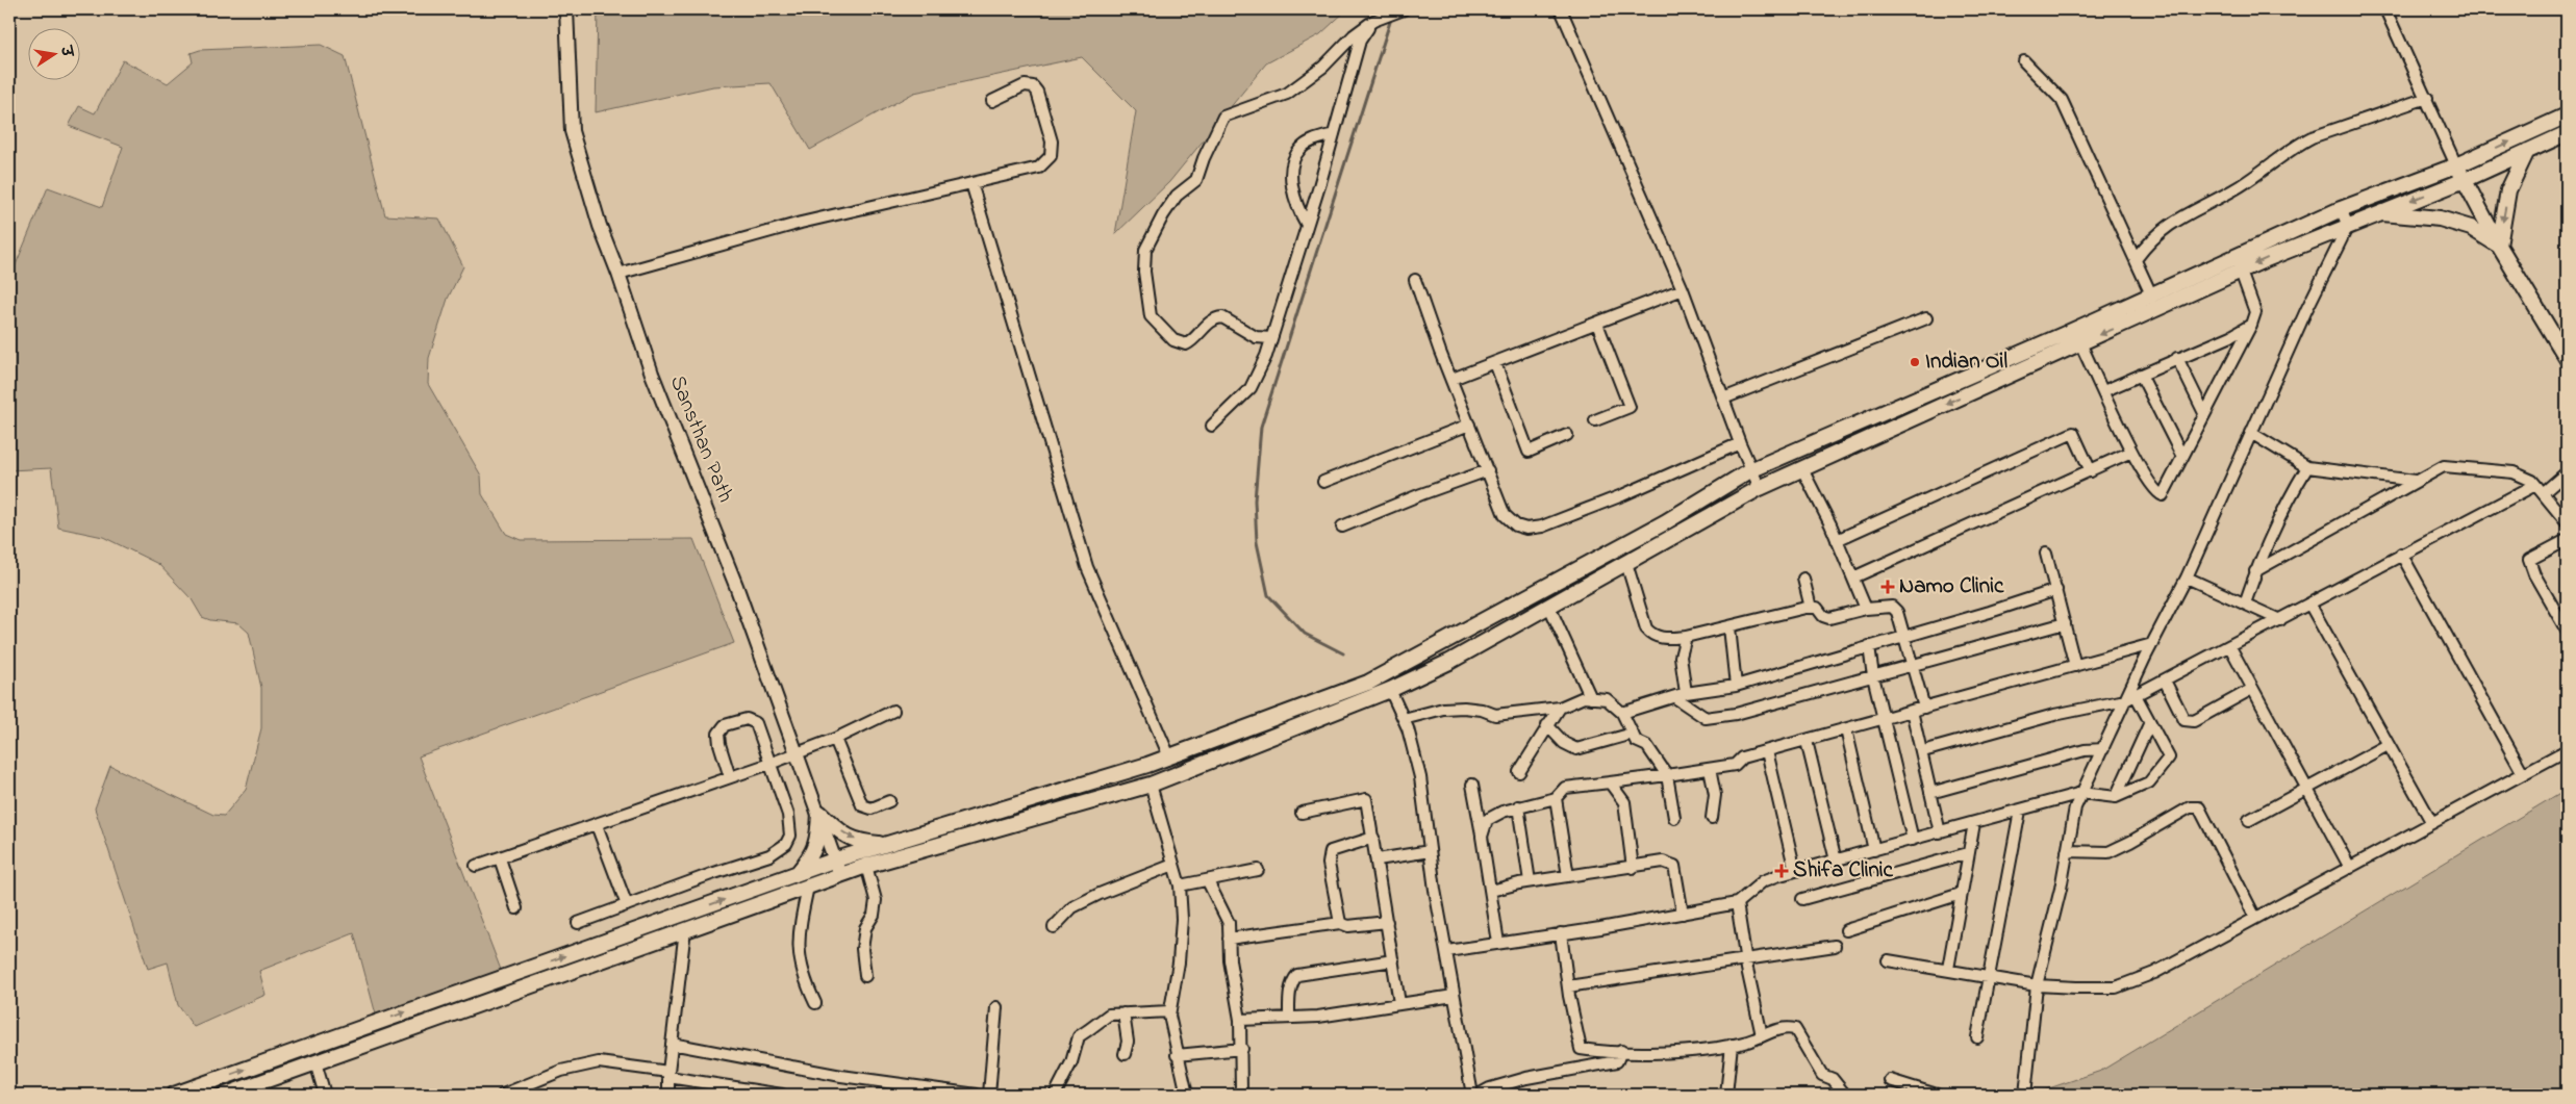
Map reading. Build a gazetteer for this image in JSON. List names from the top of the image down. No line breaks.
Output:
{"streets":{"street":["Sansthan Path"]},"places":{"other":["Indian Oil"],"health":["Namo Clinic","Shifa Clinic"]},"north":"right"}
